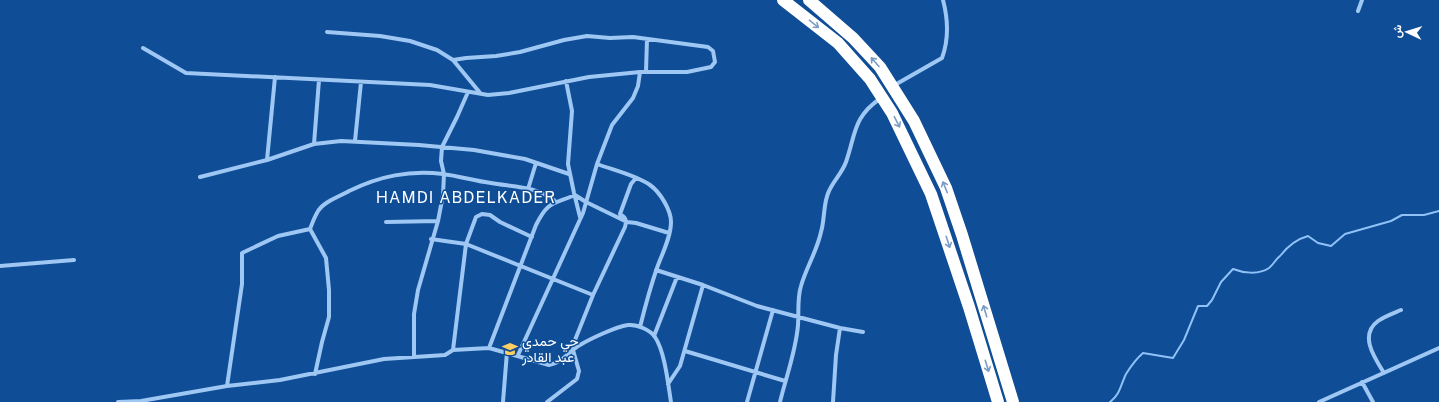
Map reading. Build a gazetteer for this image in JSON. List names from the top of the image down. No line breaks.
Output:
{"districts":["HAMDI ABDELKADER"],"places":{"school or university":["حي حمدي عبد القادر"]},"north":"left"}
